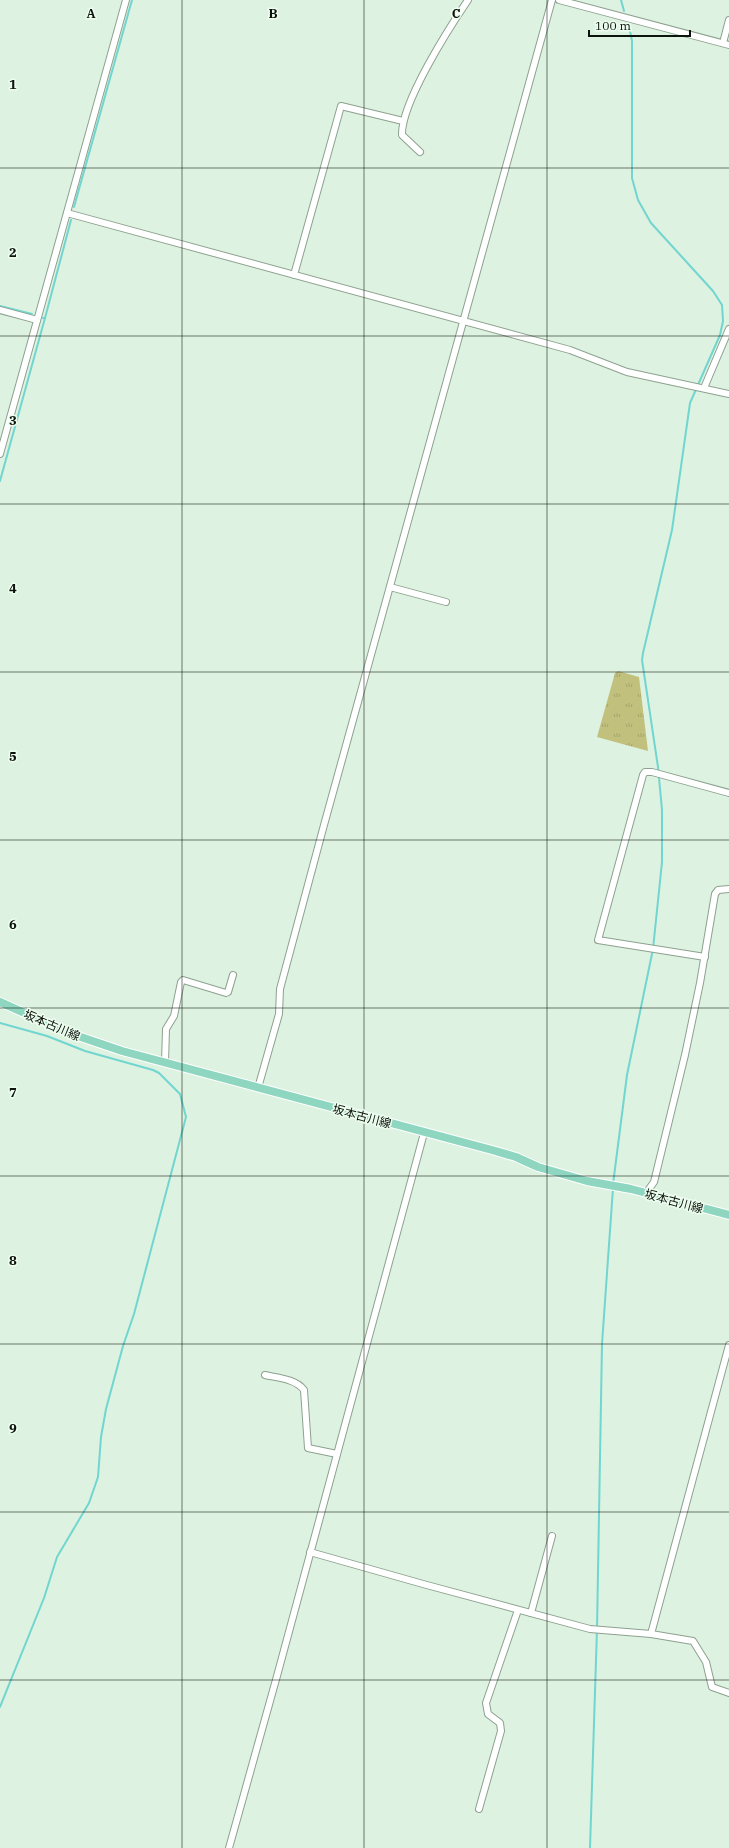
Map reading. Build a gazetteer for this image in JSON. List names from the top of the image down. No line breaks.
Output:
{"streets":{"main road":["坂本古川線"]},"scale_bar":"100 m","grid":{"columns":["A","B","C"],"rows":["1","2","3","4","5","6","7","8","9"]}}
